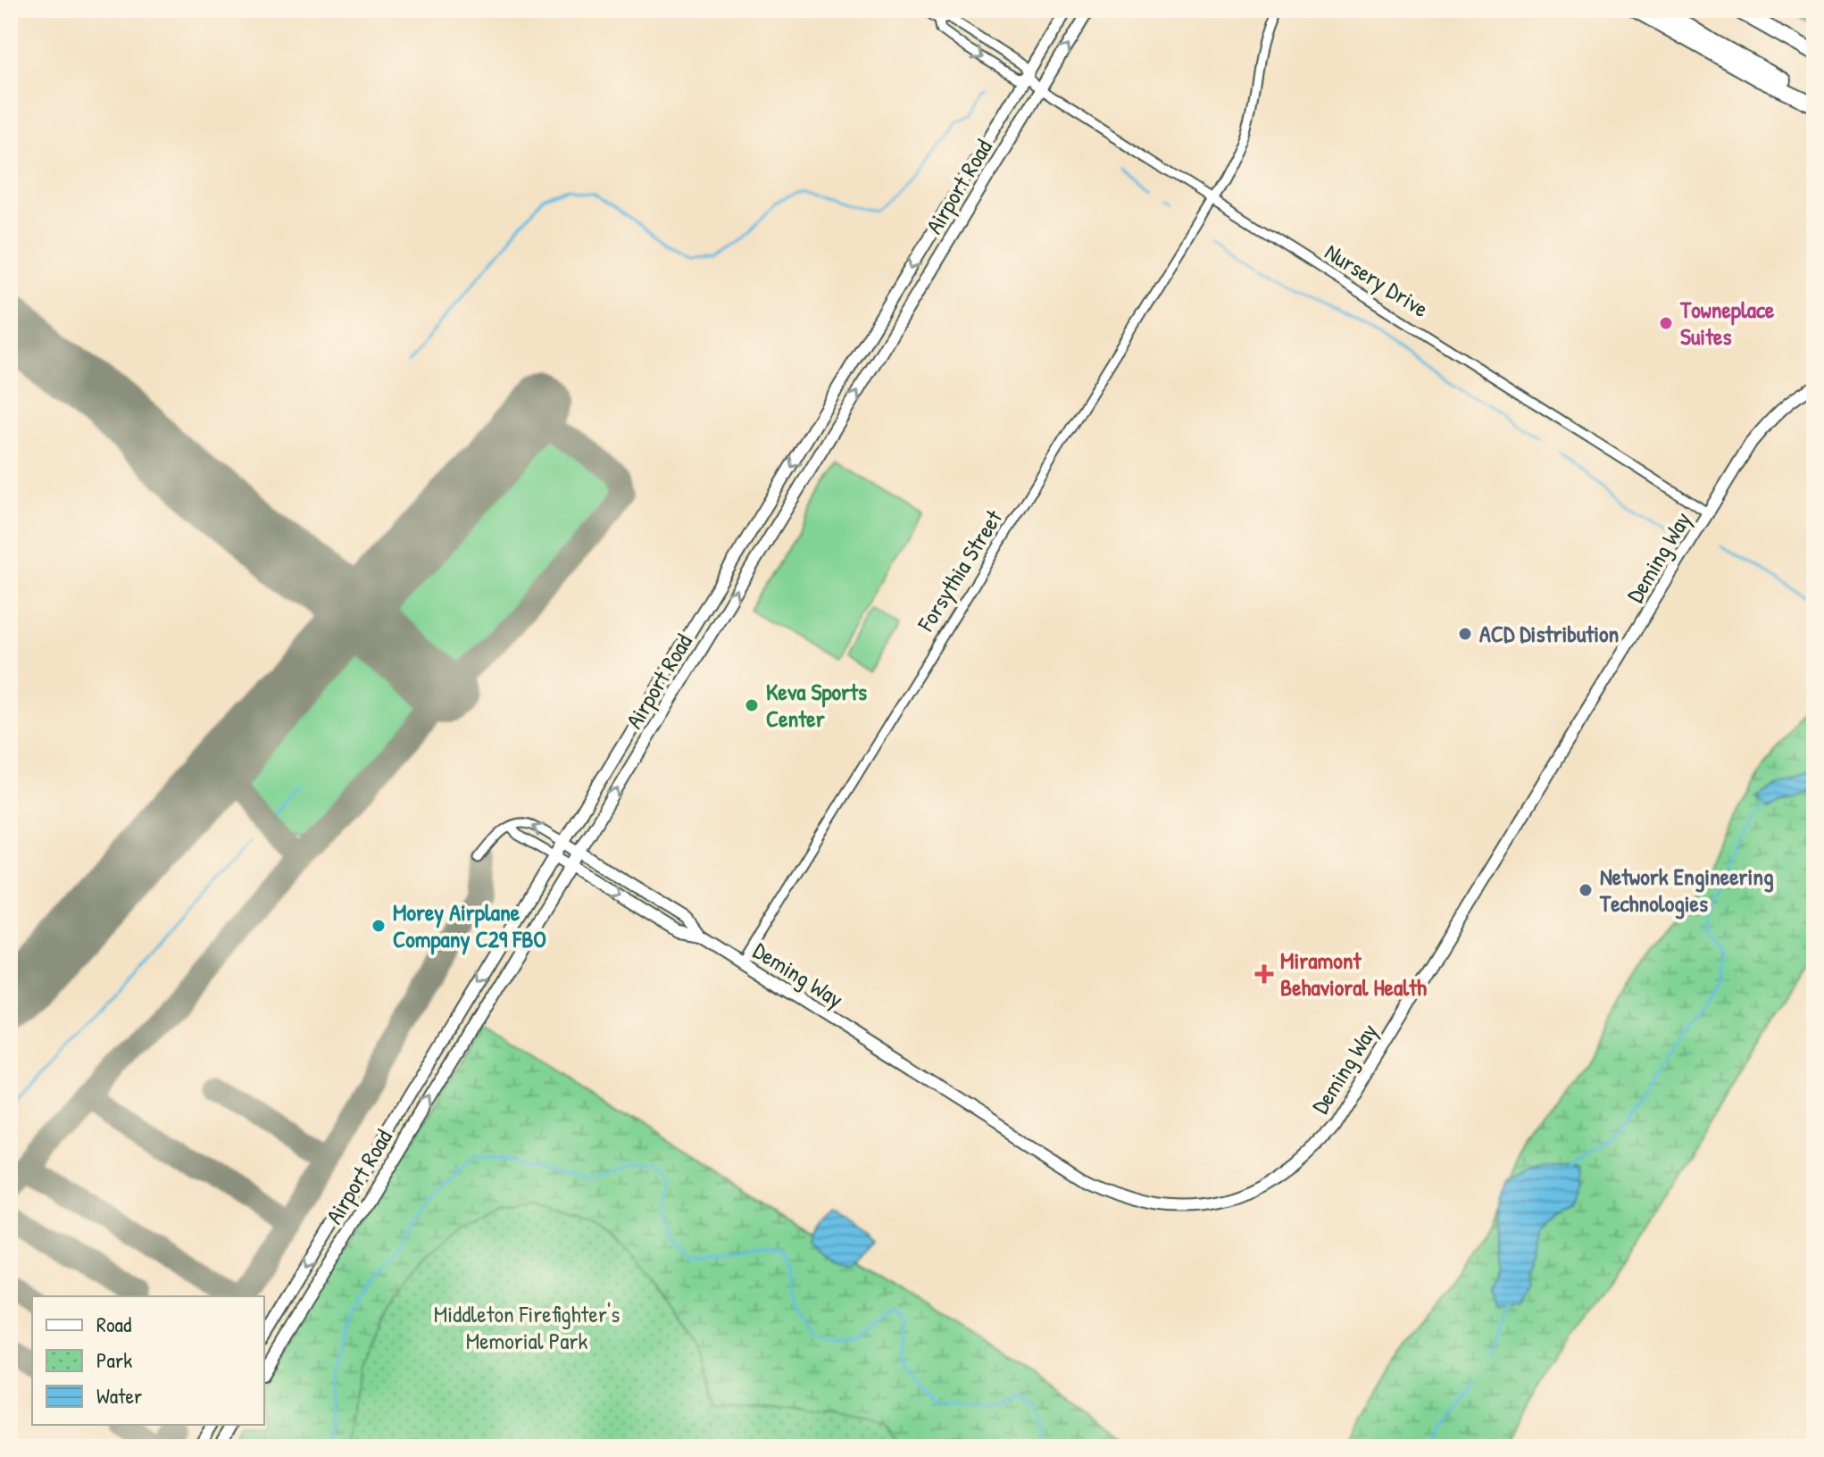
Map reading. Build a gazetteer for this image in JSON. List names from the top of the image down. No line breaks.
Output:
{"streets":{"street":["Airport Road","Nursery Drive","Deming Way","Forsythia Street"]},"crossings":[["Airport Road","Nursery Drive"],["Airport Road","Deming Way"],["Nursery Drive","Deming Way"],["Nursery Drive","Forsythia Street"],["Deming Way","Forsythia Street"]],"parks":["Middleton Firefighter's Memorial Park"],"places":{"other":["Towneplace Suites","ACD Distribution","Keva Sports Center","Network Engineering Technologies","Morey Airplane Company C29 FBO"],"health":["Miramont Behavioral Health"]},"legend":["Road","Park","Water"]}
